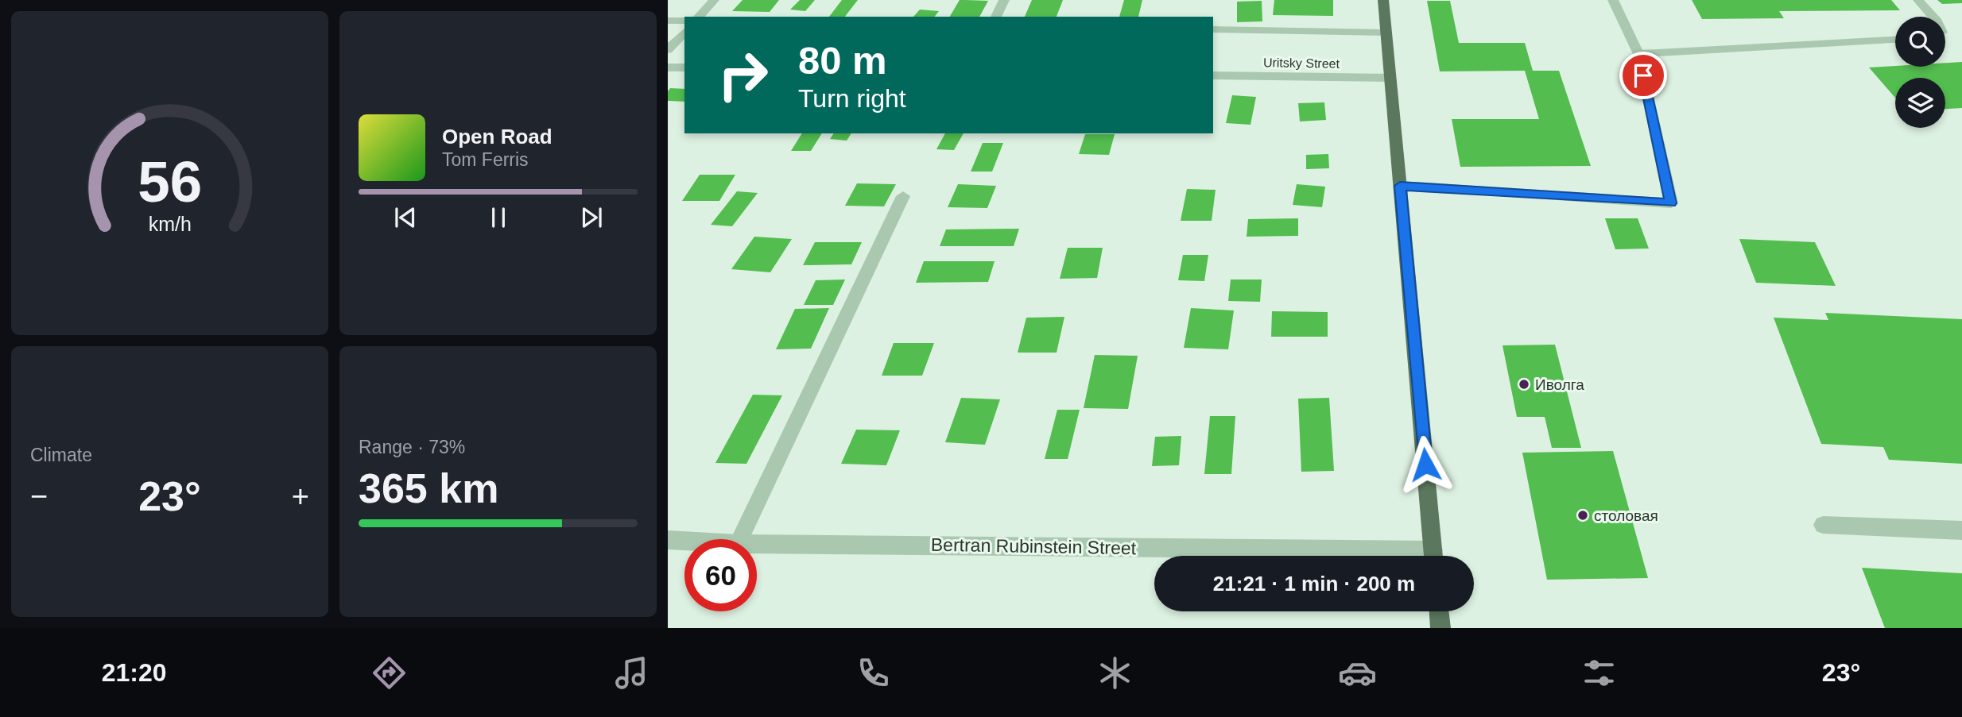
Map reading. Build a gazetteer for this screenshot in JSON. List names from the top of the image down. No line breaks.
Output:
{"streets":{"street":["Uritsky Street","Bertran Rubinstein Street"]},"places":["Иволга","столовая"],"page":{"turn":["80 m","Turn right"],"song":["Open Road","Tom Ferris"],"tile":["Climate",["Range · 73%","365 km"]],"heat":["−","23°","+"],"limit":"60","trip":"21:21 · 1 min · 200 m","tabs":["21:20","23°"],"gauge":["56","km/h"]}}
